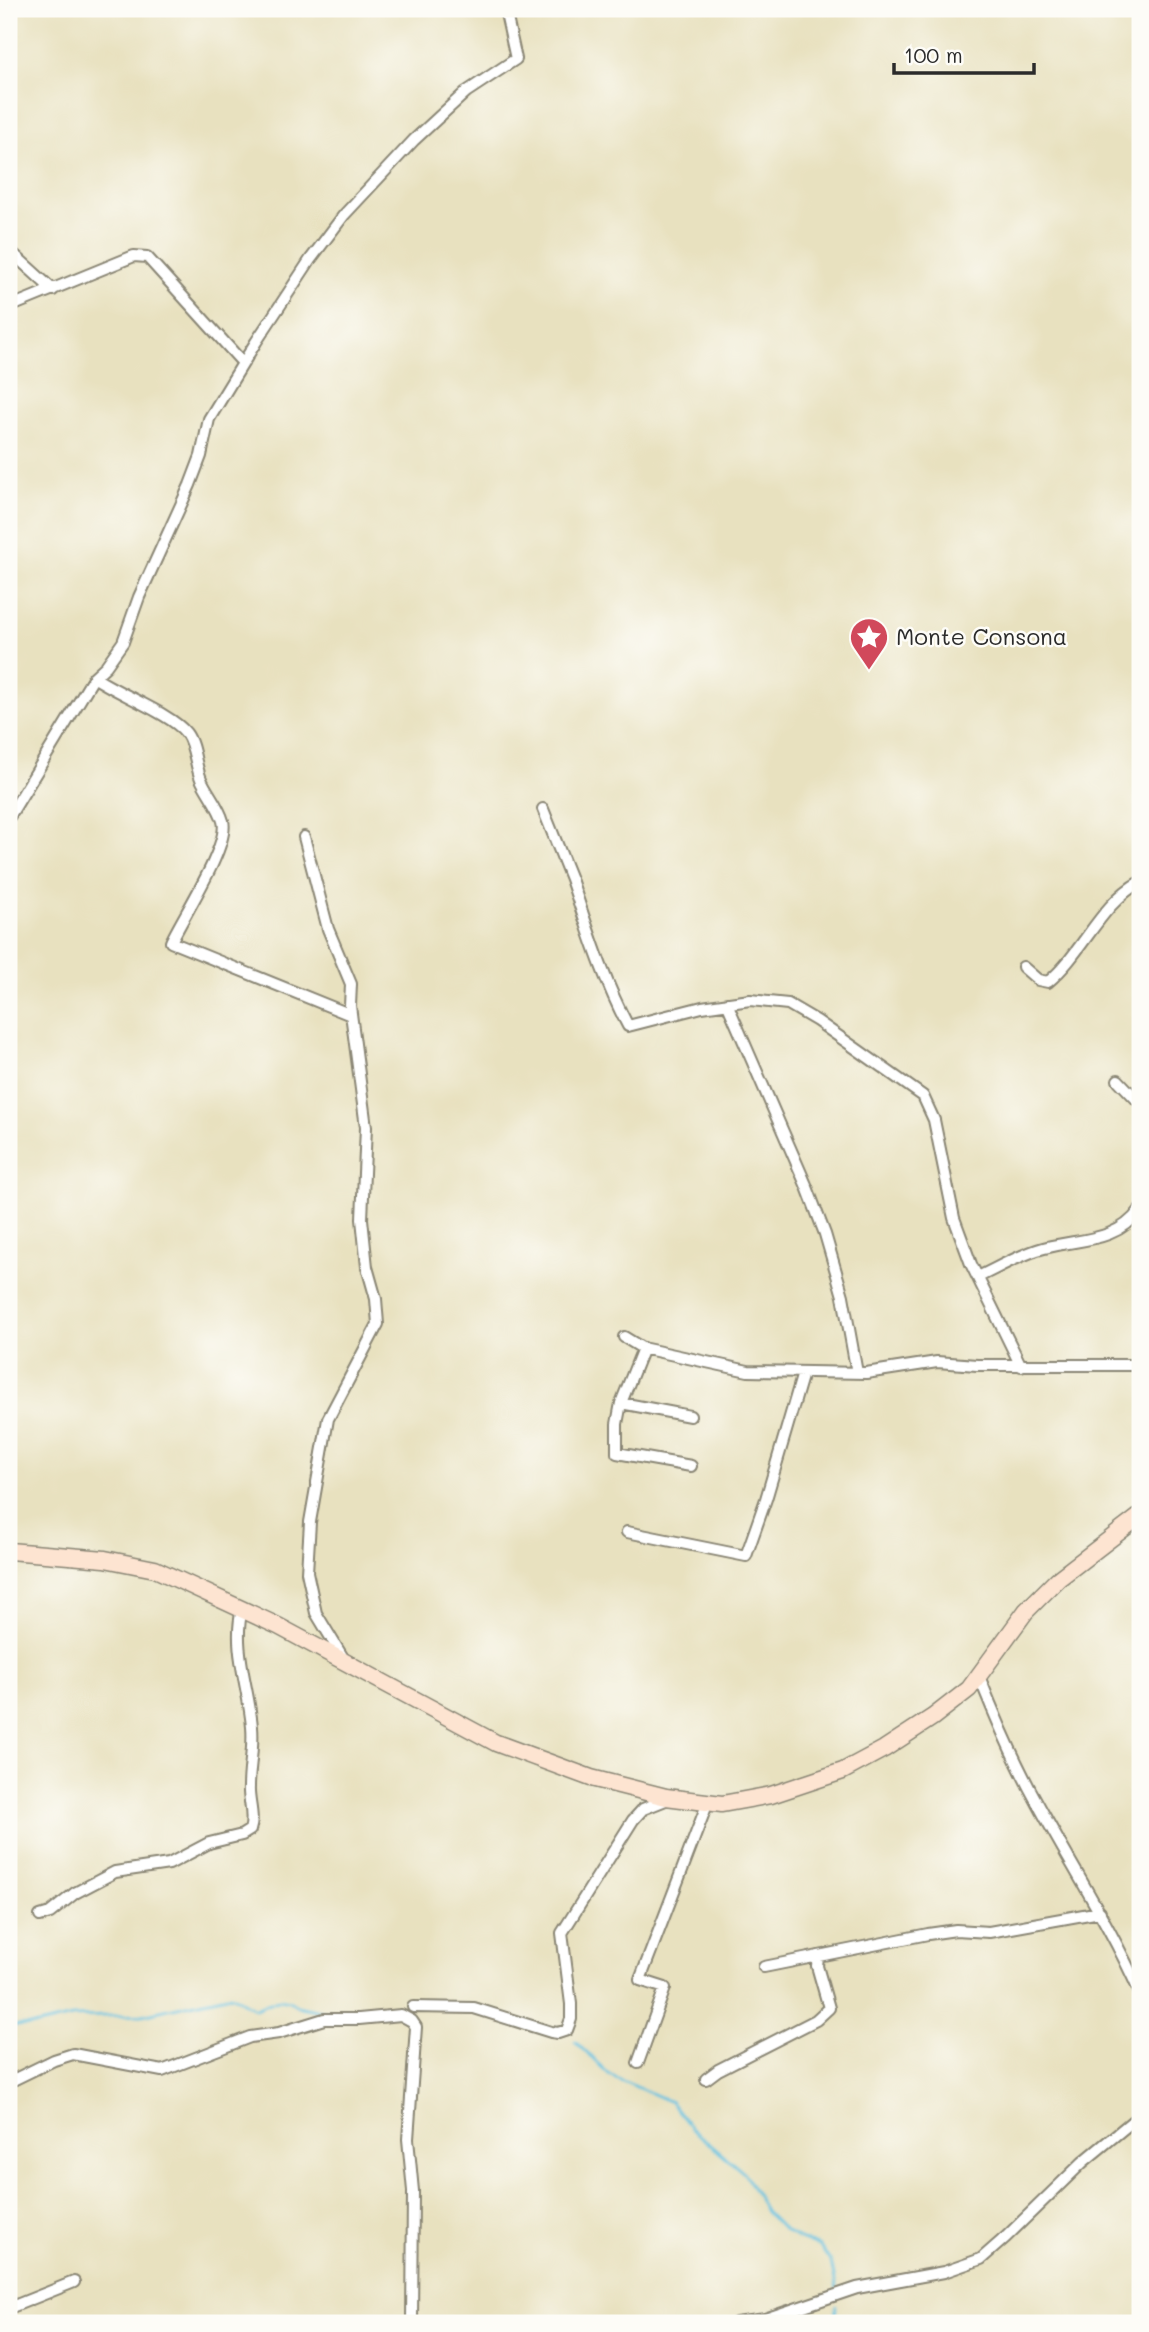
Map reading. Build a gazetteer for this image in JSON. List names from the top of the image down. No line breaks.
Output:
{"places":{"place":["Monte Consona"]},"scale_bar":"100 m"}
